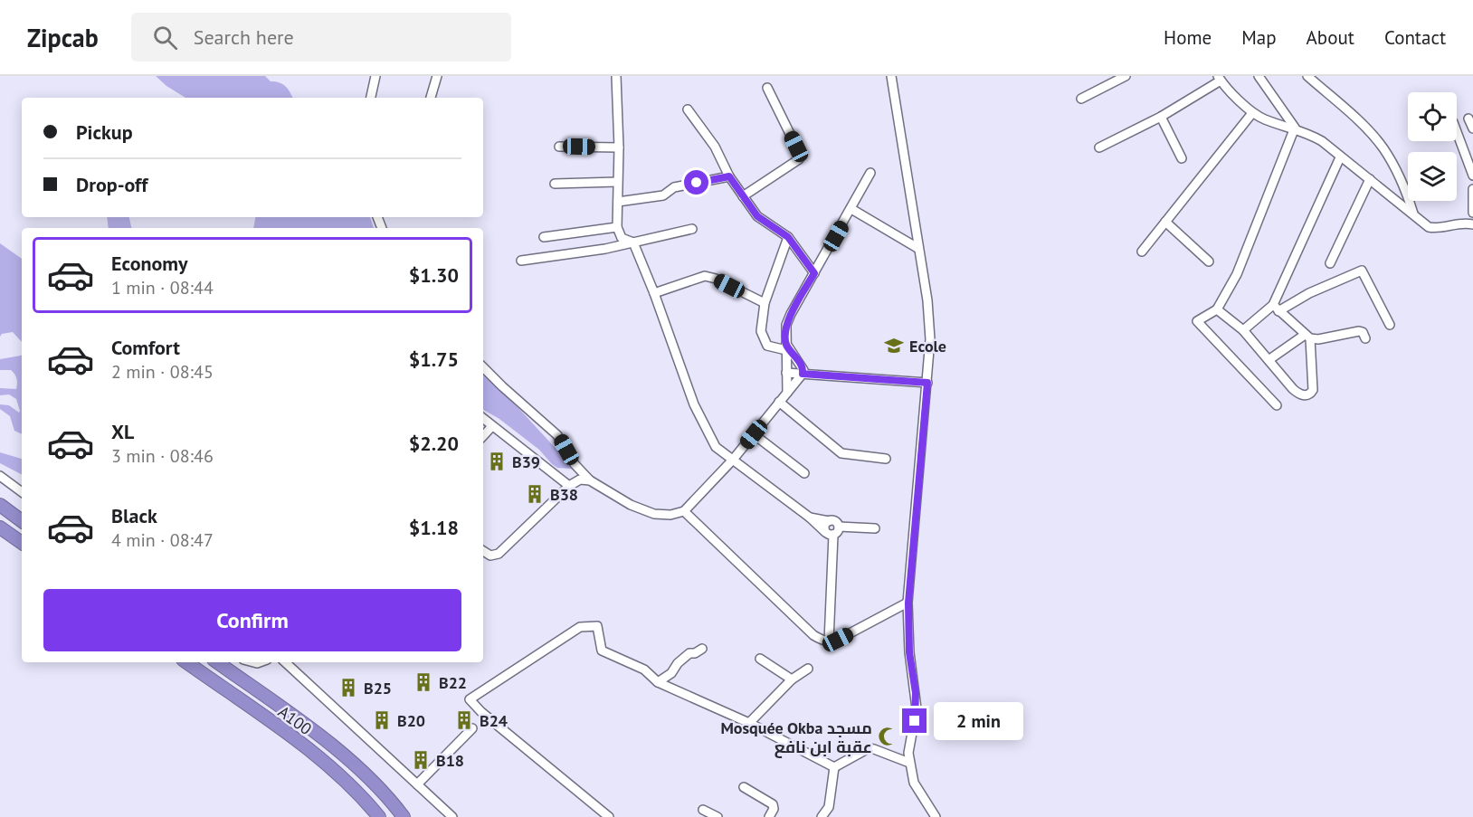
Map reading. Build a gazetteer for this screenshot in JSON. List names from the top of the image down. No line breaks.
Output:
{"streets":{"highway":["A100"]},"places":{"school or university":["Ecole"],"building":["B39","B38","B22","B25","B20","B24","B18"],"mosque":["Mosquée Okba مسجد عقبة ابن نافع"]},"page":{"header":"Zipcab","search":"Search here","nav":["Home","Map","About","Contact"],"banner":["Pickup","Drop-off"],"list":[{"name":"Economy","note":"1 min · 08:44","value":"$1.30"},{"name":"Comfort","note":"2 min · 08:45","value":"$1.75"},{"name":"XL","note":"3 min · 08:46","value":"$2.20"},{"name":"Black","note":"4 min · 08:47","value":"$1.18"}],"buttons":"Confirm","bubble":"2 min"}}
